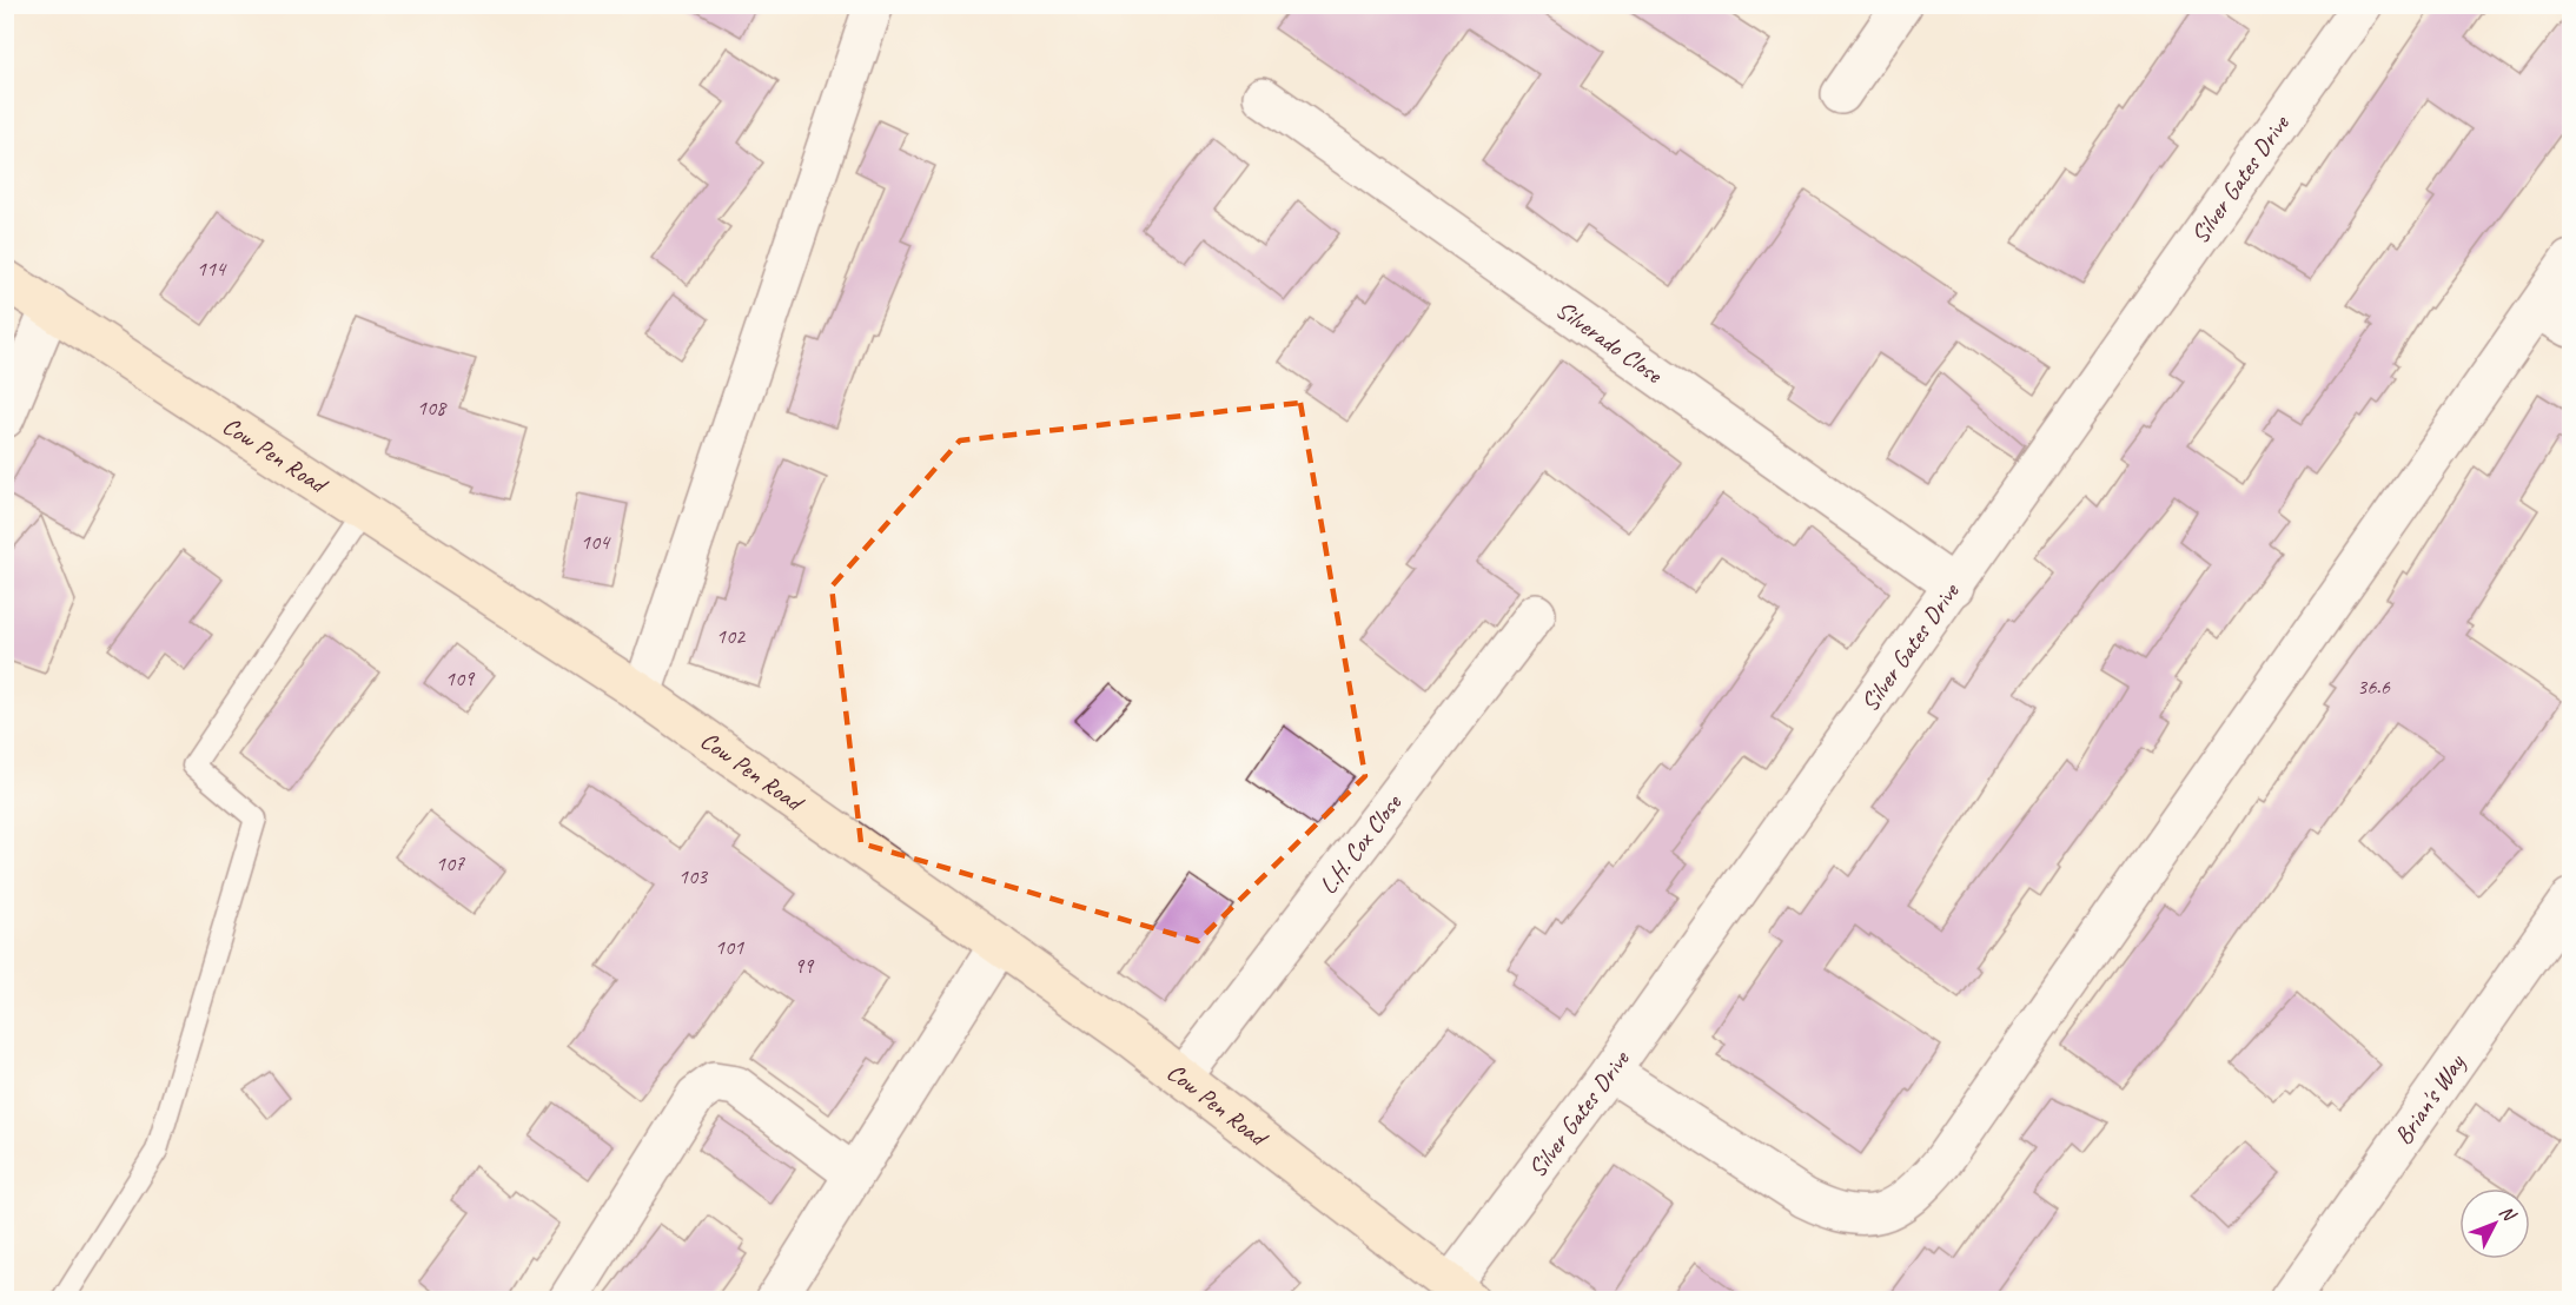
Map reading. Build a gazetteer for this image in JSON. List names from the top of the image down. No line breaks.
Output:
{"streets":{"main road":["Cow Pen Road"],"street":["Silver Gates Drive","Silverado Close","L.H. Cox Close","Brian's Way"]},"crossings":[["Silver Gates Drive","Silverado Close"],["Silver Gates Drive","Cow Pen Road"],["Cow Pen Road","L.H. Cox Close"]],"house_numbers":["114","108","104","102","109","36.6","107","103","101","99"],"north":"top right"}
